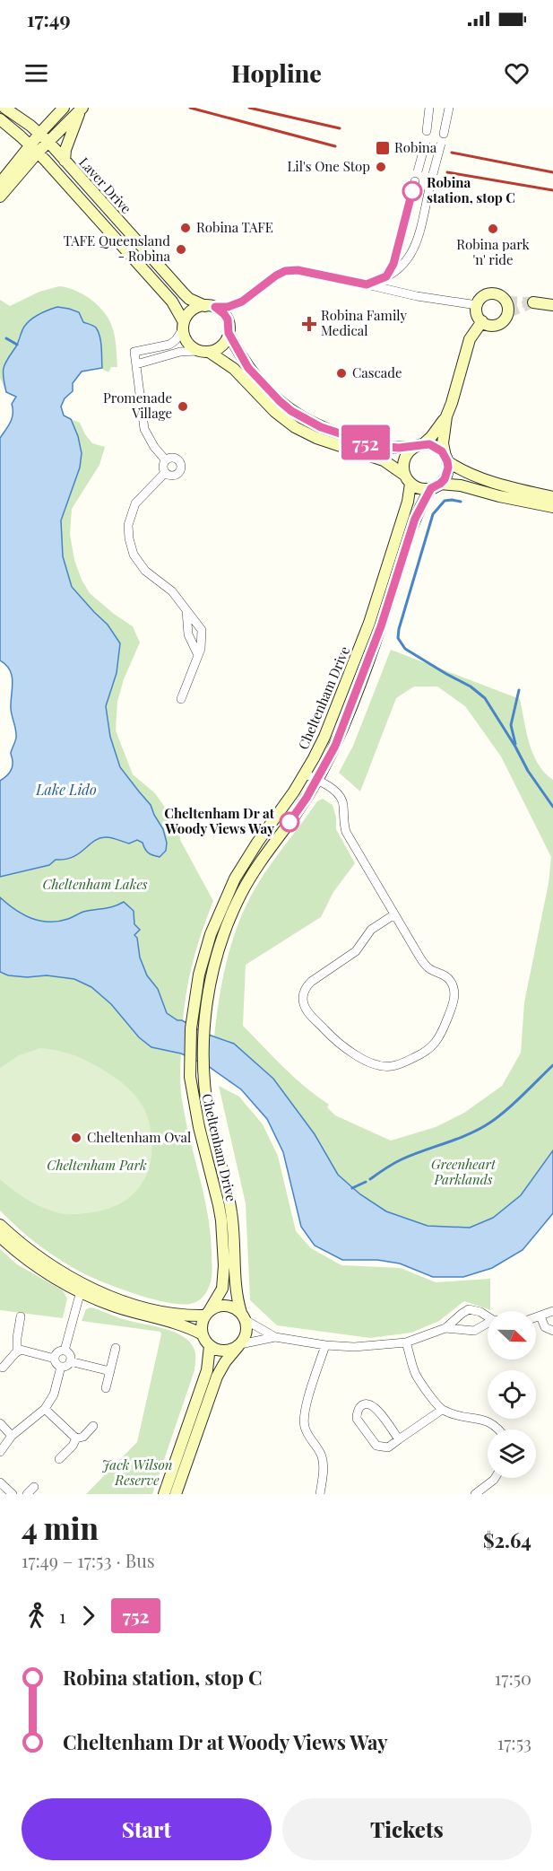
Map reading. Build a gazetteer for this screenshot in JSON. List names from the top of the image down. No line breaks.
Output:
{"streets":{"main road":["Laver Drive","Cheltenham Drive"]},"water":["Lake Lido"],"parks":["Cheltenham Lakes","Greenheart Parklands","Cheltenham Park","Jack Wilson Reserve"],"places":{"transit":["Robina"],"other":["Lil's One Stop","Robina station, stop C","Robina TAFE","Robina park 'n' ride","TAFE Queensland - Robina","Cascade","Promenade Village","Cheltenham Dr at Woody Views Way","Cheltenham Oval"],"health":["Robina Family Medical"]},"lines":["bus line 752"],"north":"right","page":{"status":"17:49","header":"Hopline","on_map":"752","heading":["4 min","17:49 – 17:53 · Bus","$2.64"],"legs":["1","752"],"list":[{"name":"Robina station, stop C","value":"17:50"},{"name":"Cheltenham Dr at Woody Views Way","value":"17:53"}],"buttons":["Start","Tickets"]}}
